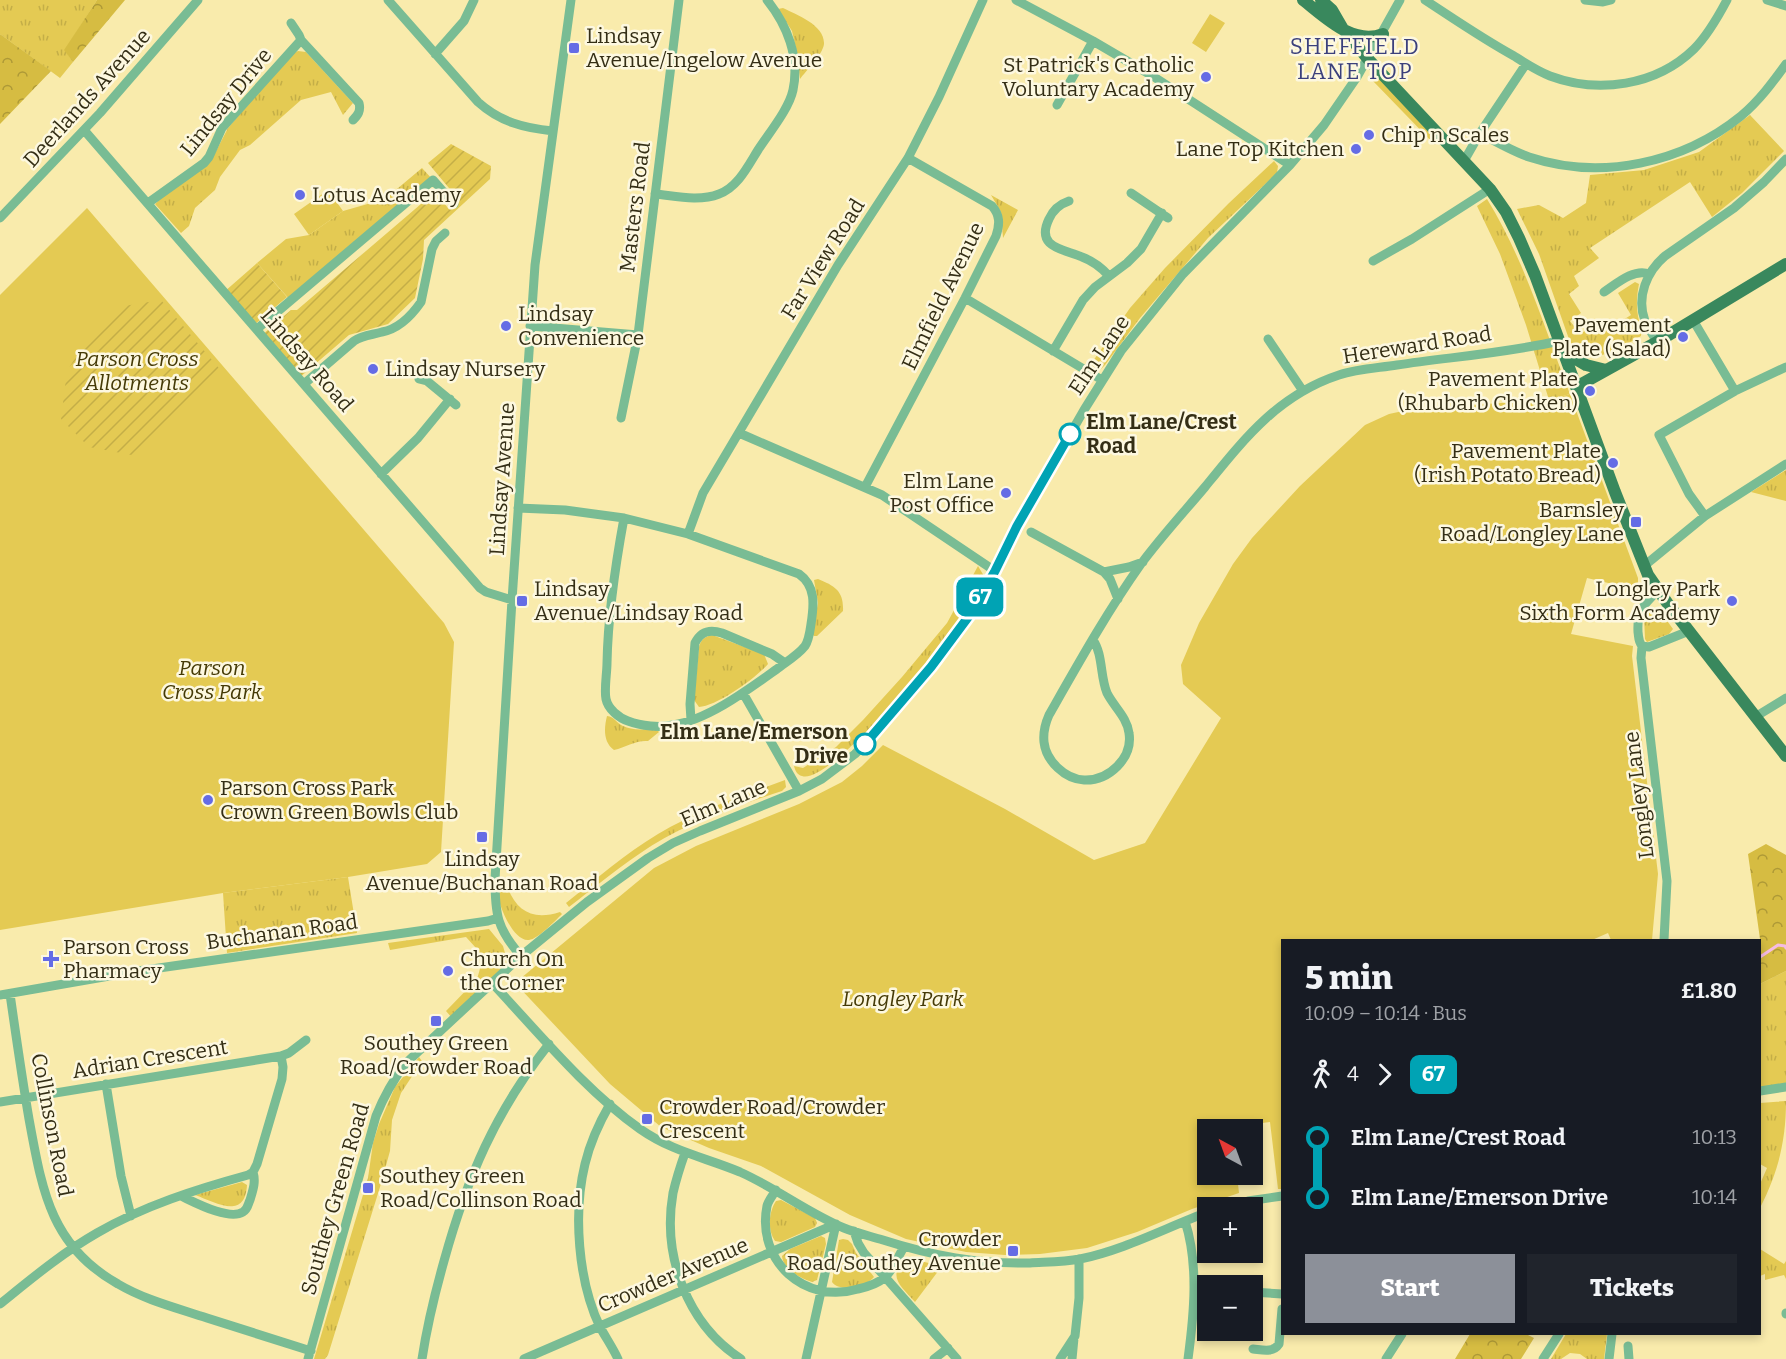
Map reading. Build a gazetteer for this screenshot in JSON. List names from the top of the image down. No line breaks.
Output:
{"streets":{"street":["Deerlands Avenue","Lindsay Drive","Masters Road","Far View Road","Elmfield Avenue","Hereward Road","Elm Lane","Lindsay Road","Lindsay Avenue","Longley Lane","Buchanan Road","Adrian Crescent","Collinson Road","Southey Green Road","Crowder Avenue"]},"crossings":[["Deerlands Avenue","Lindsay Road"],["Lindsay Drive","Lindsay Road"],["Far View Road","Elmfield Avenue"],["Elm Lane","Lindsay Avenue"],["Elm Lane","Southey Green Road"],["Lindsay Road","Lindsay Avenue"],["Lindsay Avenue","Buchanan Road"],["Buchanan Road","Collinson Road"],["Adrian Crescent","Collinson Road"],["Collinson Road","Southey Green Road"]],"districts":["SHEFFIELD LANE TOP"],"parks":["Parson Cross Allotments","Parson Cross Park","Longley Park"],"places":{"transit":["Lindsay Avenue/Ingelow Avenue","Barnsley Road/Longley Lane","Lindsay Avenue/Lindsay Road","Lindsay Avenue/Buchanan Road","Southey Green Road/Crowder Road","Crowder Road/Crowder Crescent","Southey Green Road/Collinson Road","Crowder Road/Southey Avenue"],"other":["St Patrick's Catholic Voluntary Academy","Chip n Scales","Lane Top Kitchen","Lotus Academy","Lindsay Convenience","Pavement Plate (Salad)","Lindsay Nursery","Pavement Plate (Rhubarb Chicken)","Elm Lane/Crest Road","Pavement Plate (Irish Potato Bread)","Elm Lane Post Office","Longley Park Sixth Form Academy","Elm Lane/Emerson Drive","Parson Cross Park Crown Green Bowls Club","Church On the Corner"],"health":["Parson Cross Pharmacy"]},"lines":["bus line 67"],"north":"top left","page":{"on_map":"67","heading":["5 min","10:09 – 10:14 · Bus","£1.80"],"legs":["4","67"],"list":[{"name":"Elm Lane/Crest Road","value":"10:13"},{"name":"Elm Lane/Emerson Drive","value":"10:14"}],"map_buttons":["+","−"],"buttons":["Start","Tickets"]}}
